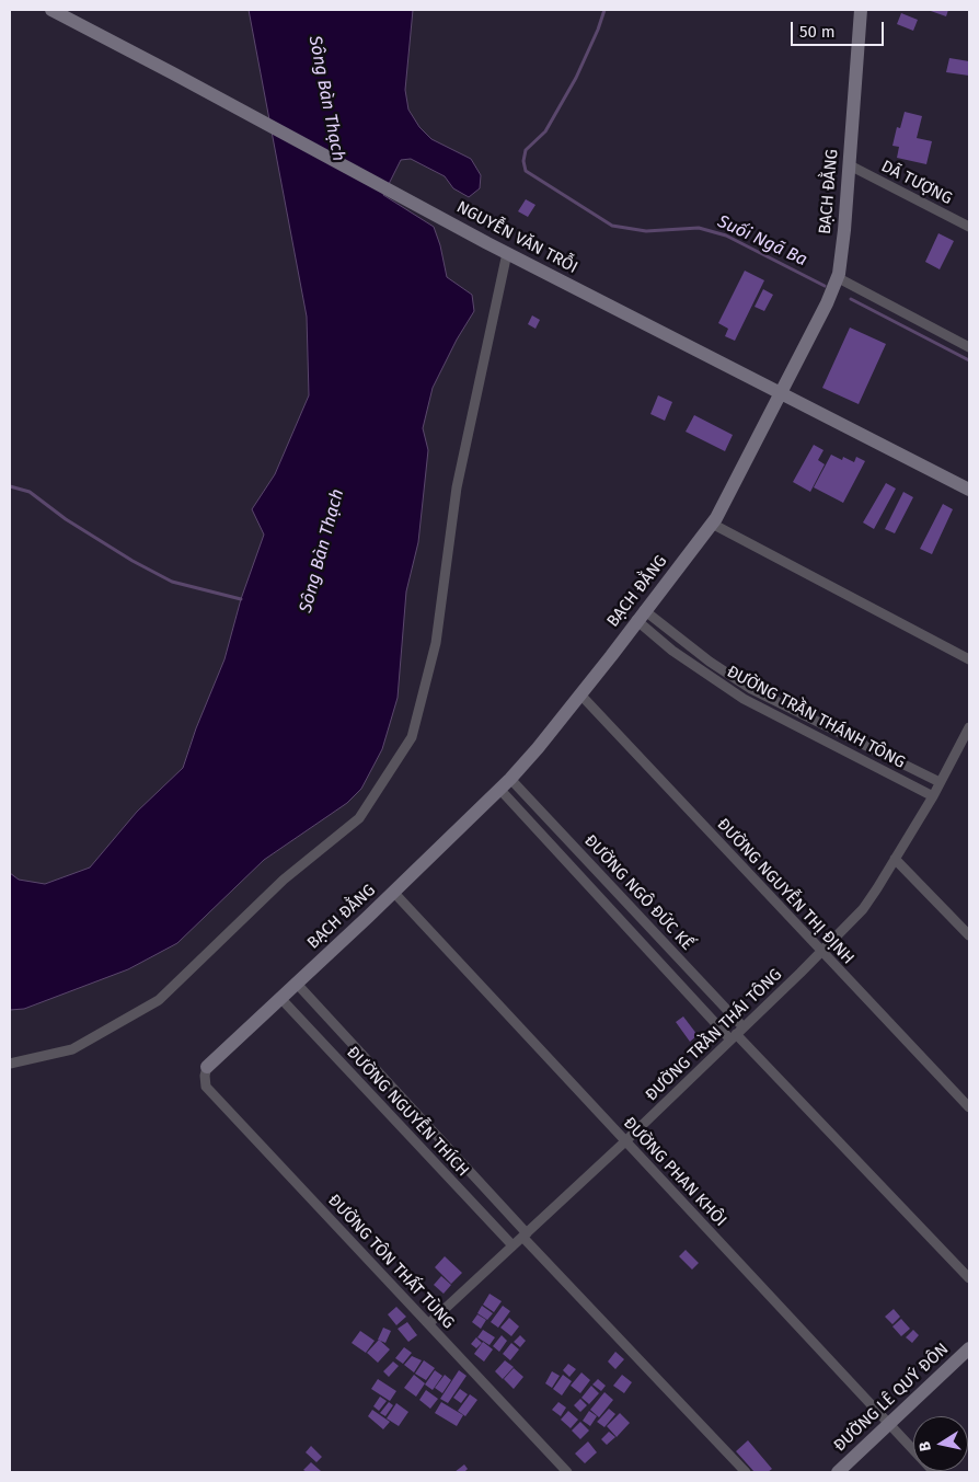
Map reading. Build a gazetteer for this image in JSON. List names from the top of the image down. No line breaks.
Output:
{"streets":{"street":["DÃ TƯỢNG","BẠCH ĐẰNG","NGUYỄN VĂN TRỖI","ĐƯỜNG TRẦN THÁNH TÔNG","ĐƯỜNG NGUYỄN THỊ ĐỊNH","ĐƯỜNG NGÔ ĐỨC KẾ","ĐƯỜNG TRẦN THÁI TÔNG","ĐƯỜNG NGUYỄN THÍCH","ĐƯỜNG PHAN KHÔI","ĐƯỜNG TÔN THẤT TÙNG","ĐƯỜNG LÊ QUÝ ĐÔN"]},"crossings":[["DÃ TƯỢNG","BẠCH ĐẰNG"],["BẠCH ĐẰNG","NGUYỄN VĂN TRỖI"],["BẠCH ĐẰNG","ĐƯỜNG TRẦN THÁNH TÔNG"],["BẠCH ĐẰNG","ĐƯỜNG NGUYỄN THỊ ĐỊNH"],["BẠCH ĐẰNG","ĐƯỜNG NGÔ ĐỨC KẾ"],["BẠCH ĐẰNG","ĐƯỜNG NGUYỄN THÍCH"],["BẠCH ĐẰNG","ĐƯỜNG PHAN KHÔI"],["BẠCH ĐẰNG","ĐƯỜNG TÔN THẤT TÙNG"],["ĐƯỜNG TRẦN THÁNH TÔNG","ĐƯỜNG TRẦN THÁI TÔNG"],["ĐƯỜNG NGUYỄN THỊ ĐỊNH","ĐƯỜNG TRẦN THÁI TÔNG"],["ĐƯỜNG NGÔ ĐỨC KẾ","ĐƯỜNG TRẦN THÁI TÔNG"],["ĐƯỜNG TRẦN THÁI TÔNG","ĐƯỜNG NGUYỄN THÍCH"],["ĐƯỜNG TRẦN THÁI TÔNG","ĐƯỜNG PHAN KHÔI"],["ĐƯỜNG TRẦN THÁI TÔNG","ĐƯỜNG TÔN THẤT TÙNG"],["ĐƯỜNG PHAN KHÔI","ĐƯỜNG LÊ QUÝ ĐÔN"]],"water":["Sông Bàn Thạch","Suối Ngã Ba"],"scale_bar":"50 m","north":"left"}
